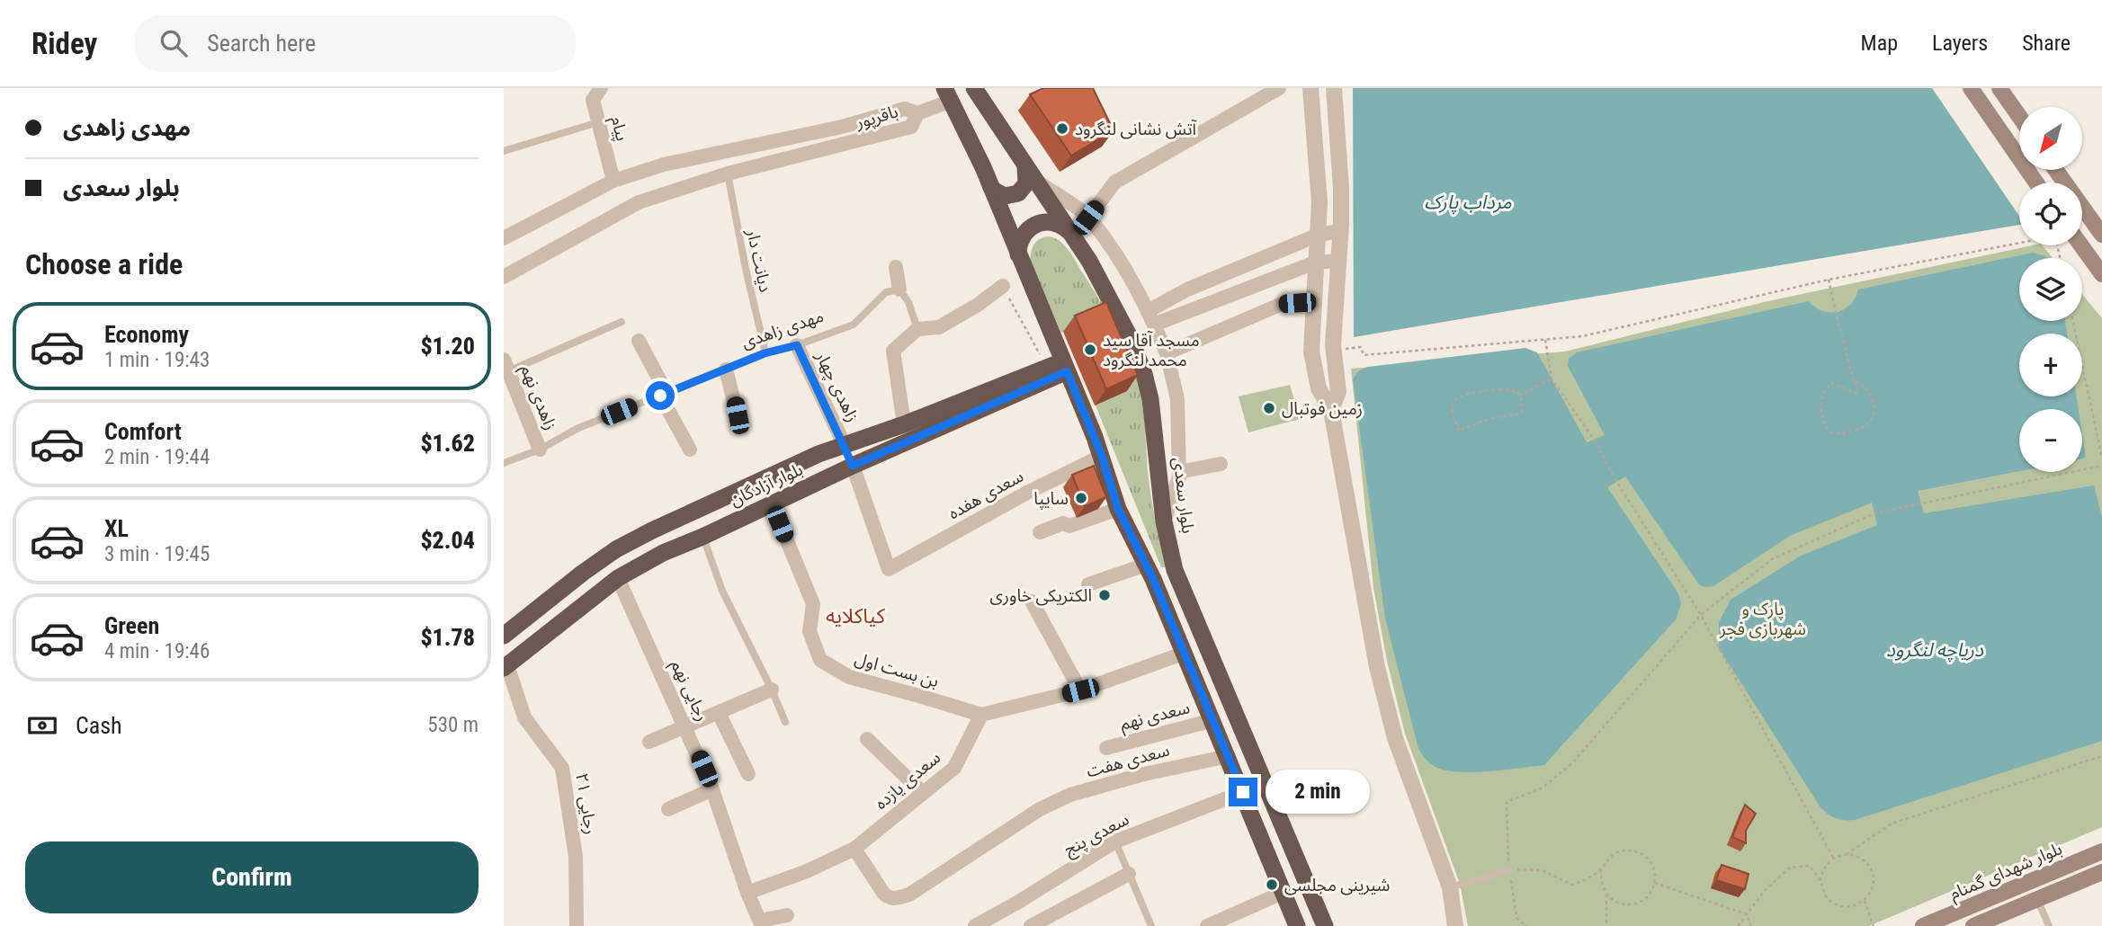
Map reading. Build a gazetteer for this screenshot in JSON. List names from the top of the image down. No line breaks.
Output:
{"streets":{"highway":["بلوار آزادگان","بلوار سعدی"],"main road":["بلوار شهدای گمنام"],"street":["باقرپور","پیام","زاهدی چهار","زاهدی نهم","سعدی هفده","بن بست اول","رجایی نهم","سعدی نهم","سعدی هفت","سعدی یازده","رجایی ۲۱","سعدی پنج"],"lane":["دیانت دار","مهدی زاهدی"]},"crossings":[["باقرپور","پیام"],["باقرپور","دیانت دار"],["دیانت دار","مهدی زاهدی"],["مهدی زاهدی","زاهدی چهار"],["مهدی زاهدی","زاهدی نهم"],["زاهدی چهار","بلوار آزادگان"],["بلوار آزادگان","سعدی هفده"],["بلوار آزادگان","بن بست اول"],["بلوار آزادگان","رجایی نهم"],["بلوار آزادگان","رجایی ۲۱"],["بن بست اول","سعدی یازده"],["رجایی نهم","سعدی یازده"],["سعدی هفت","سعدی یازده"]],"districts":["کیاکلایه"],"water":["مرداب پارک","دریاچه لنگرود"],"parks":["پارک و شهربازی فجر"],"places":["آتش نشانی لنگرود","مسجد آقا سید محمد لنگرود","زمین فوتبال","سایپا","الکتریکی خاوری","شیرینی مجلسی"],"north":"bottom left","page":{"header":"Ridey","search":"Search here","nav":["Map","Layers","Share"],"banner":["مهدی زاهدی","بلوار سعدی"],"map_buttons":["+","−"],"heading":"Choose a ride","list":[{"name":"Economy","note":"1 min · 19:43","value":"$1.20"},{"name":"Comfort","note":"2 min · 19:44","value":"$1.62"},{"name":"XL","note":"3 min · 19:45","value":"$2.04"},{"name":"Green","note":"4 min · 19:46","value":"$1.78"}],"pay":["Cash","530 m"],"bubble":"2 min","buttons":"Confirm"}}
